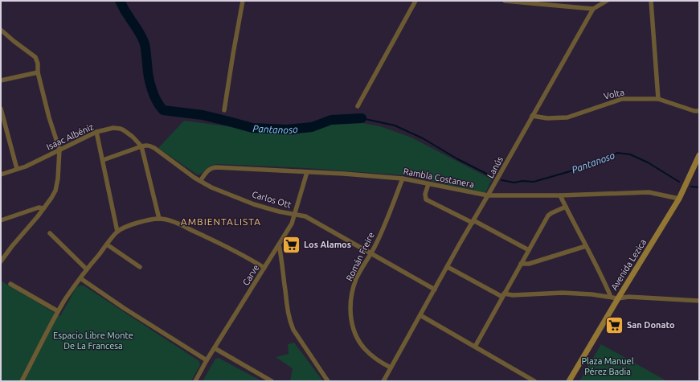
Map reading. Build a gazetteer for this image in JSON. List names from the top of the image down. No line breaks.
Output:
{"streets":{"street":["Volta","Isaac Albéniz","Lanús","Rambla Costanera","Carlos Ott","Román Freire","Avenida Lezica","Carve"]},"crossings":[["Volta","Lanús"],["Isaac Albéniz","Carlos Ott"],["Lanús","Rambla Costanera"],["Lanús","Carlos Ott"],["Lanús","Román Freire"],["Rambla Costanera","Carlos Ott"],["Rambla Costanera","Román Freire"],["Rambla Costanera","Avenida Lezica"],["Rambla Costanera","Carve"],["Carlos Ott","Román Freire"],["Carlos Ott","Carve"]],"districts":["AMBIENTALISTA"],"water":["Pantanoso"],"parks":["Espacio Libre Monte De La Francesa","Plaza Manuel Pérez Badia"],"places":{"supermarket":["Los Alamos","San Donato"]}}
